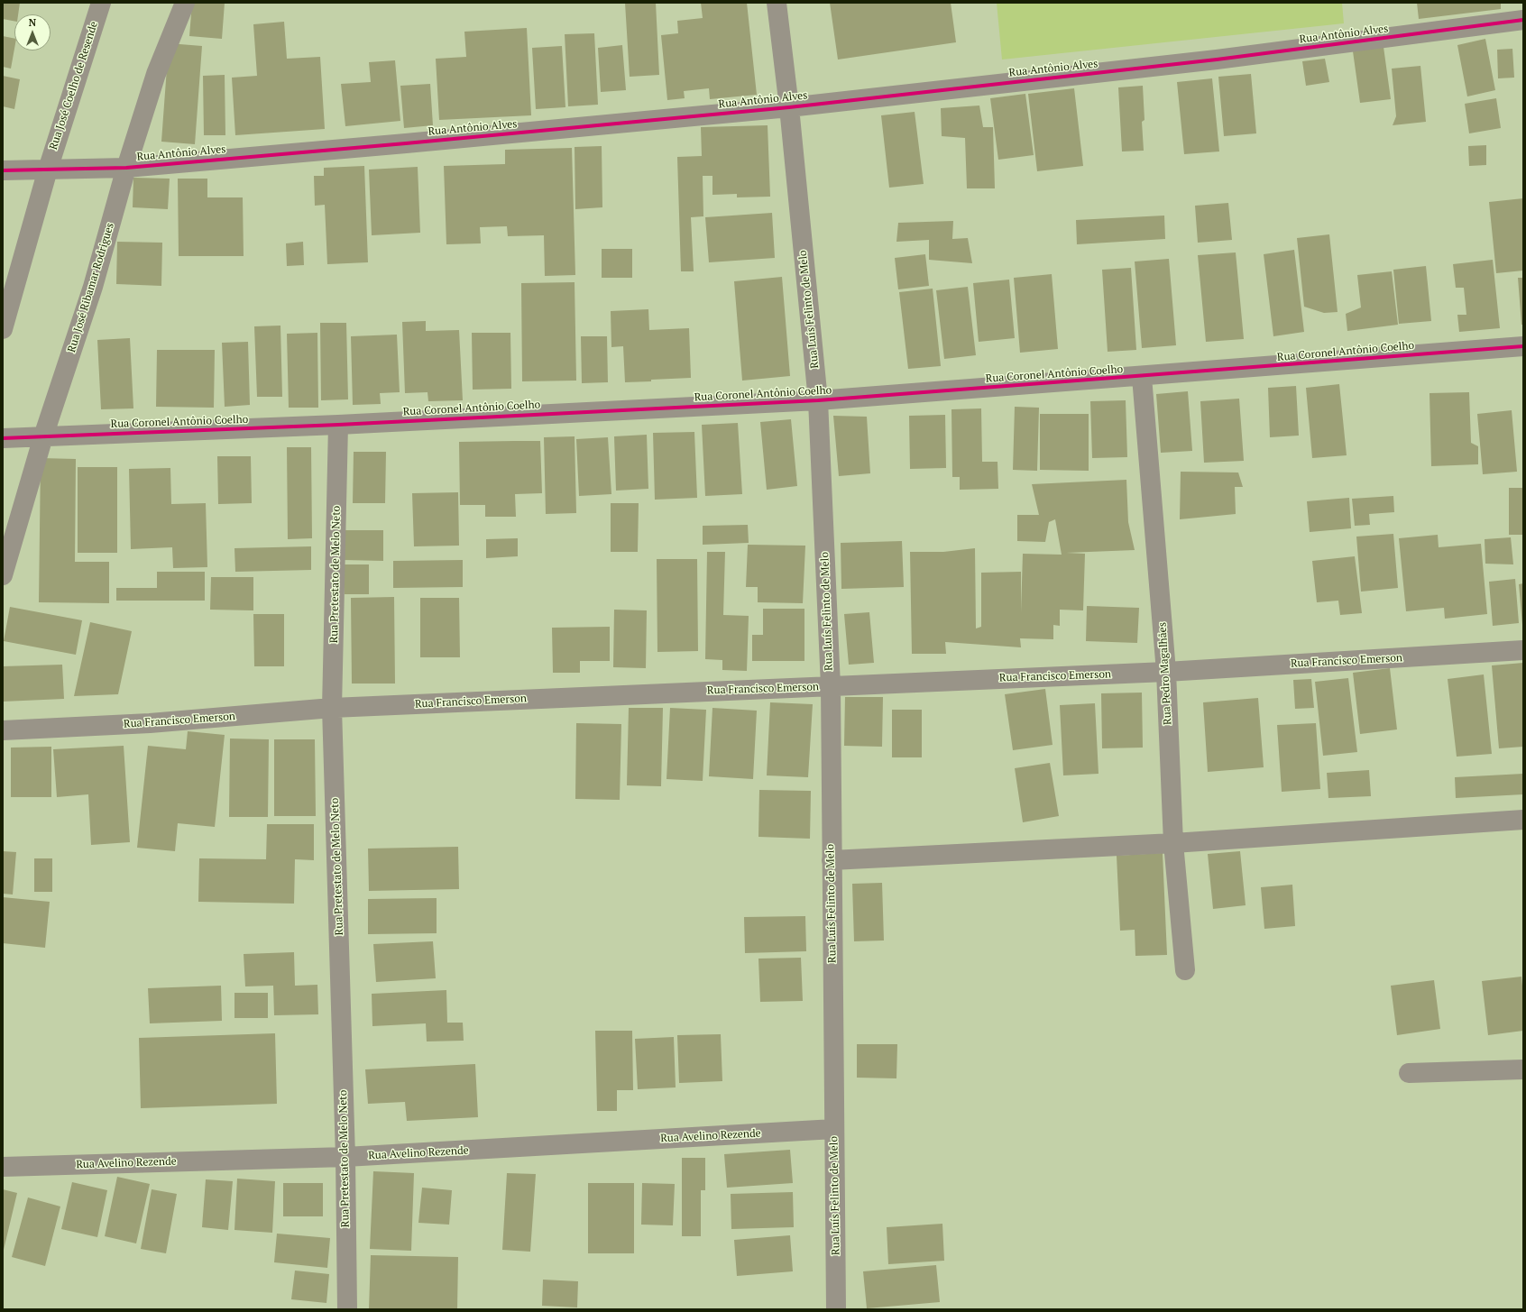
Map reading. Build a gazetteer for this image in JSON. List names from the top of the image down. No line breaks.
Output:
{"streets":{"street":["Rua Antônio Alves","Rua José Coelho de Resende","Rua José Ribamar Rodrigues","Rua Luís Felinto de Melo","Rua Coronel Antônio Coelho","Rua Pretestato de Melo Neto","Rua Francisco Emerson","Rua Pedro Magalhães","Rua Avelino Rezende"]},"crossings":[["Rua Antônio Alves","Rua José Coelho de Resende"],["Rua Antônio Alves","Rua José Ribamar Rodrigues"],["Rua Antônio Alves","Rua Luís Felinto de Melo"],["Rua José Ribamar Rodrigues","Rua Coronel Antônio Coelho"],["Rua Luís Felinto de Melo","Rua Coronel Antônio Coelho"],["Rua Luís Felinto de Melo","Rua Francisco Emerson"],["Rua Luís Felinto de Melo","Rua Avelino Rezende"],["Rua Coronel Antônio Coelho","Rua Pretestato de Melo Neto"],["Rua Coronel Antônio Coelho","Rua Pedro Magalhães"],["Rua Pretestato de Melo Neto","Rua Francisco Emerson"],["Rua Pretestato de Melo Neto","Rua Avelino Rezende"],["Rua Francisco Emerson","Rua Pedro Magalhães"]],"north":"top"}
